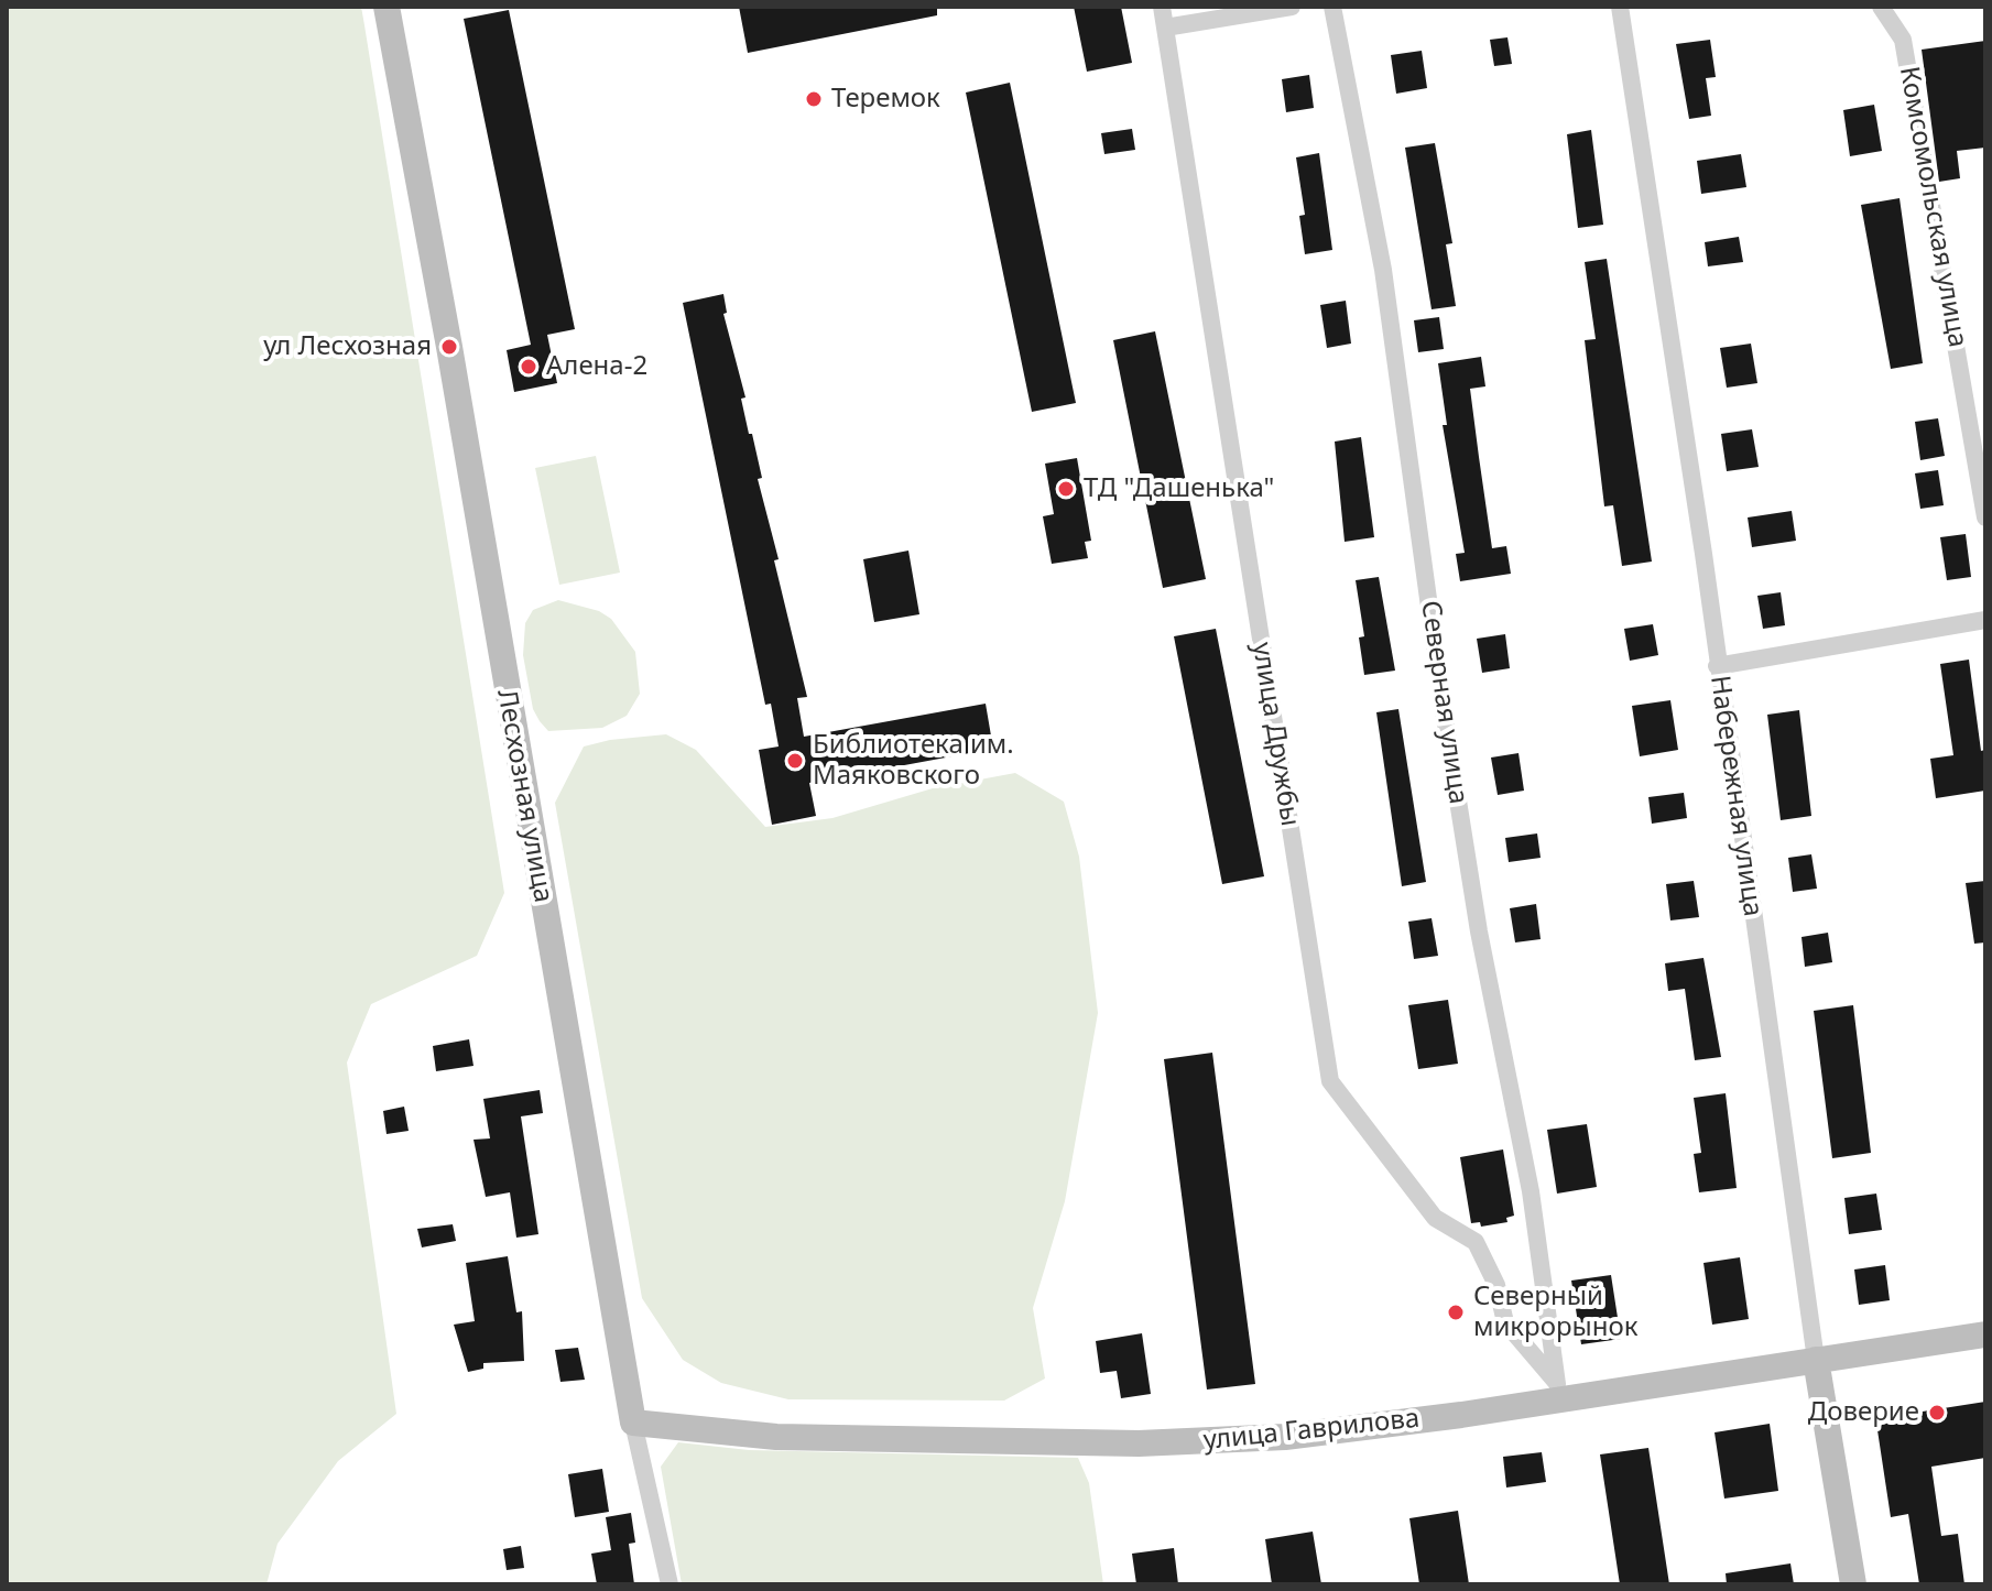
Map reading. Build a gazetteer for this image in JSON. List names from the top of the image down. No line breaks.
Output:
{"streets":{"street":["Комсомольская улица","Северная улица","улица Дружбы","Лесхозная улица","Набережная улица","улица Гаврилова"]},"crossings":[["Северная улица","улица Дружбы"],["Северная улица","улица Гаврилова"],["улица Дружбы","улица Гаврилова"],["Лесхозная улица","улица Гаврилова"],["Набережная улица","улица Гаврилова"]],"places":["Теремок","ул Лесхозная","Алена-2","ТД \"Дашенька\"","Библиотека им. Маяковского","Северный микрорынок","Доверие"]}
